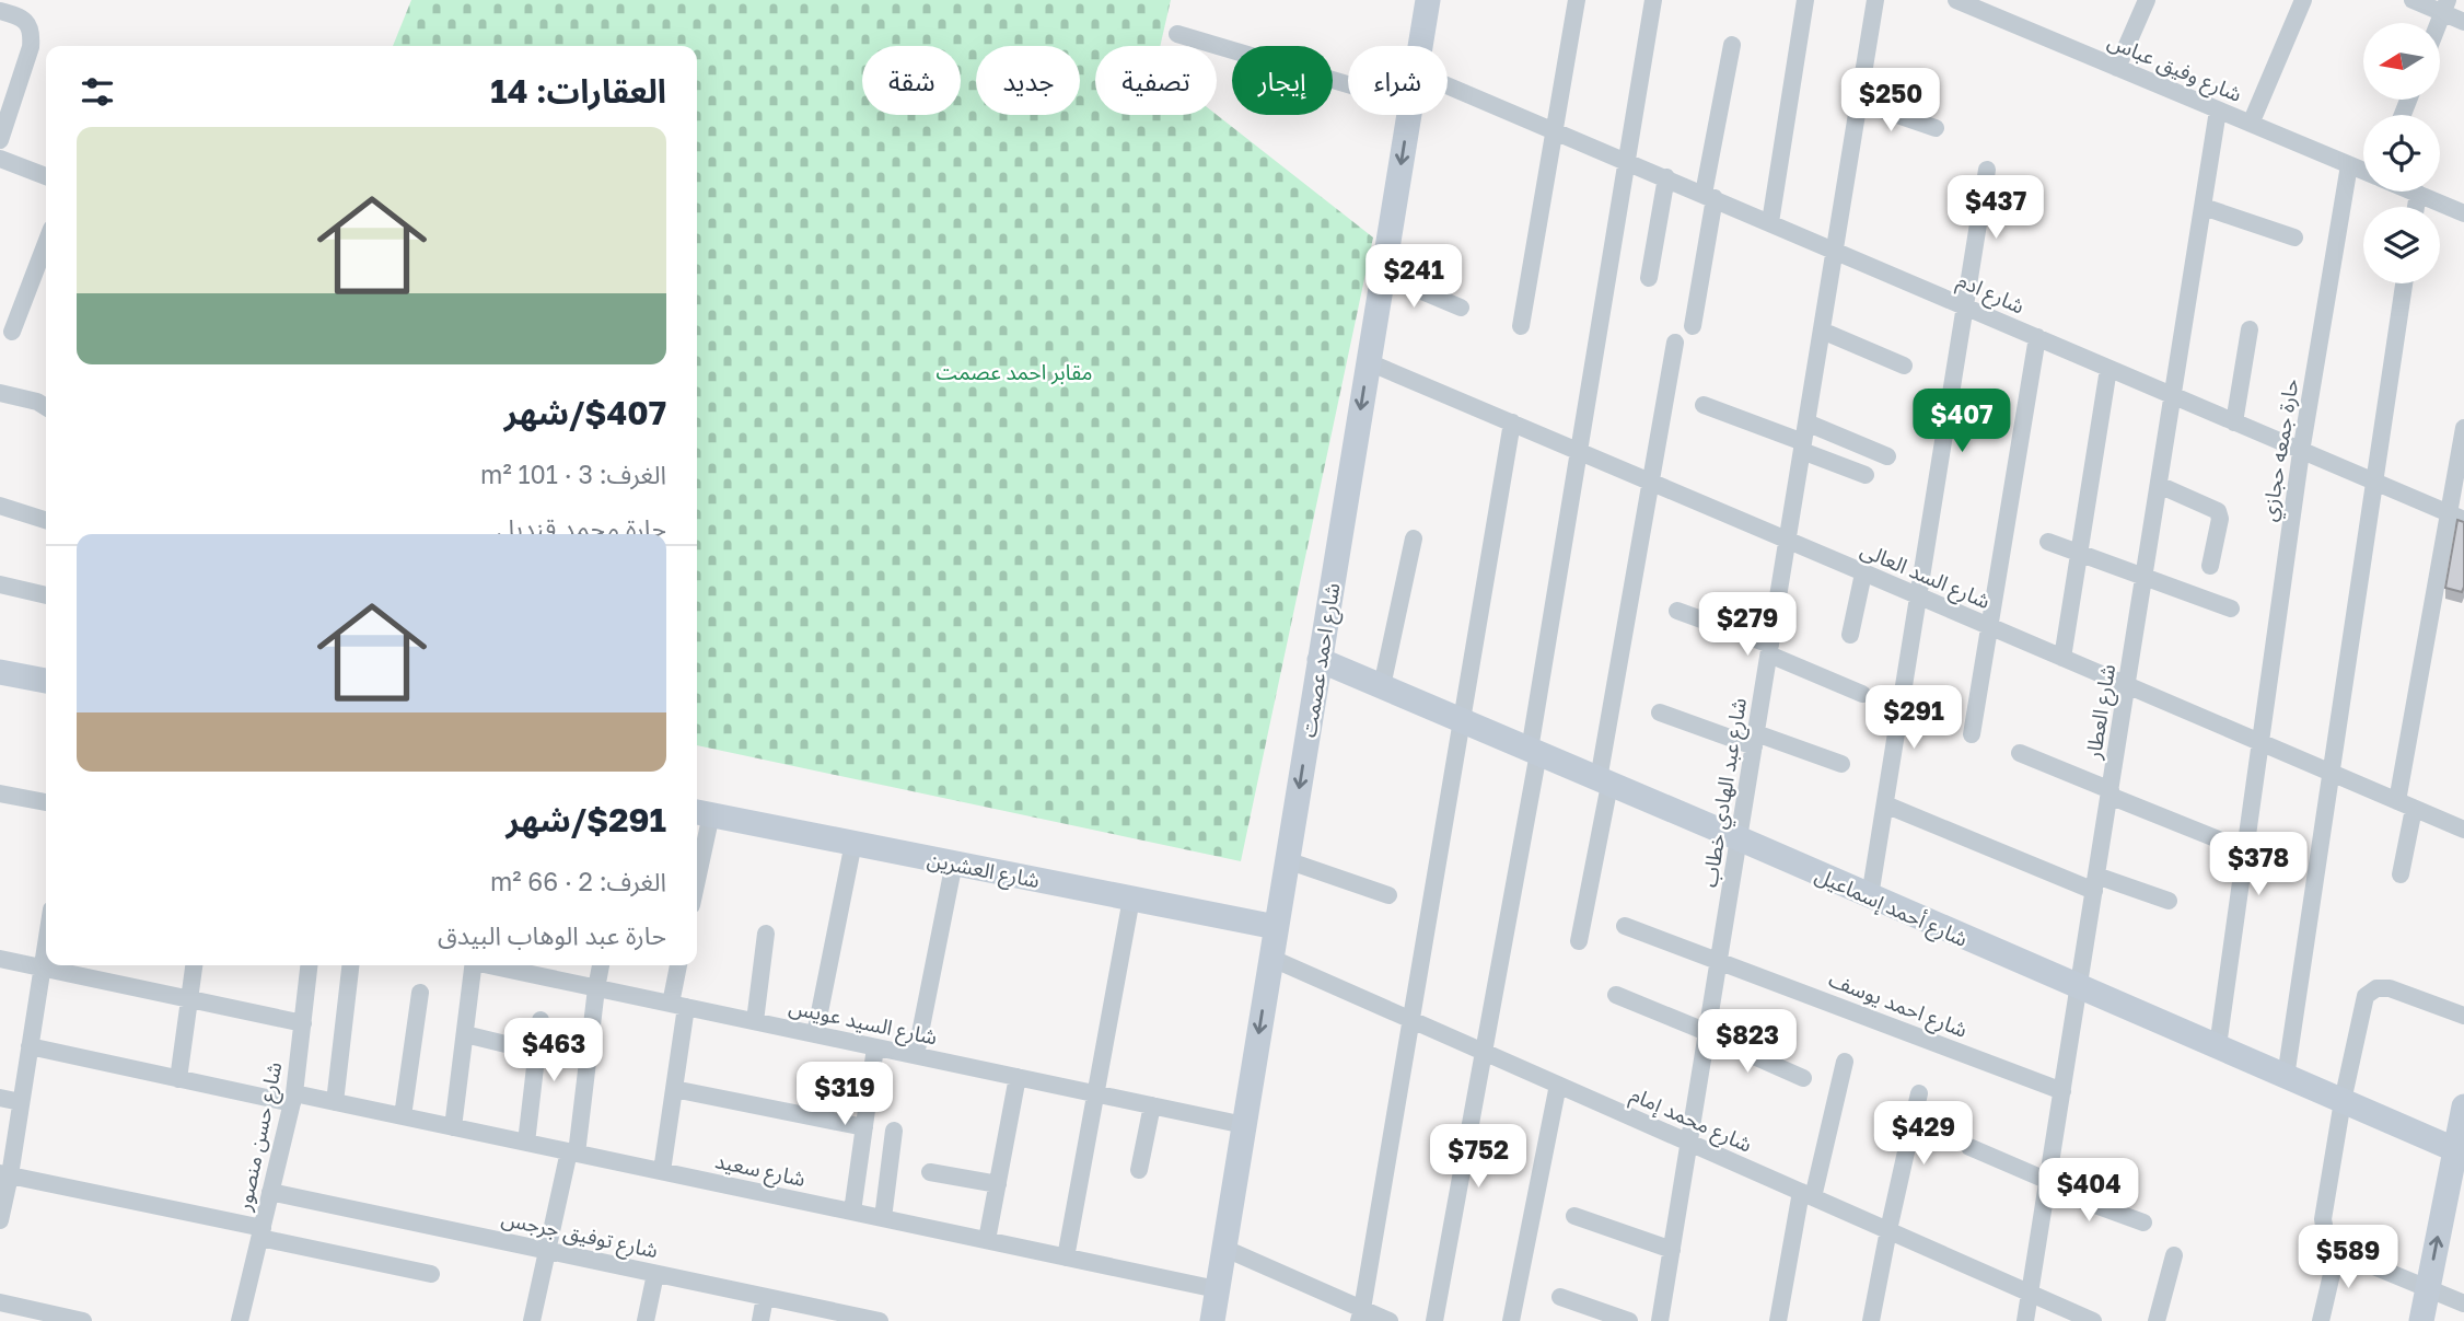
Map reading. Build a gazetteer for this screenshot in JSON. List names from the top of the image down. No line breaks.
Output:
{"streets":{"main road":["شارع احمد عصمت","شارع العشرين","شارع أحمد إسماعيل"],"street":["شارع وفيق عباس","شارع ادم","حارة جمعه حجازي","شارع السد العالى","شارع العطار","شارع عبد الهادي خطاب","شارع احمد يوسف","شارع السيد عويس","شارع محمد إمام","شارع حسن منصور","شارع سعيد","شارع توفيق جرجس"]},"crossings":[["شارع وفيق عباس","حارة جمعه حجازي"],["شارع وفيق عباس","شارع العطار"],["شارع ادم","حارة جمعه حجازي"],["شارع ادم","شارع العطار"],["شارع ادم","شارع عبد الهادي خطاب"],["حارة جمعه حجازي","شارع السد العالى"],["حارة جمعه حجازي","شارع أحمد إسماعيل"],["شارع السد العالى","شارع احمد عصمت"],["شارع السد العالى","شارع العطار"],["شارع السد العالى","شارع عبد الهادي خطاب"],["شارع احمد عصمت","شارع العشرين"],["شارع احمد عصمت","شارع أحمد إسماعيل"],["شارع احمد عصمت","شارع السيد عويس"],["شارع احمد عصمت","شارع محمد إمام"],["شارع احمد عصمت","شارع سعيد"],["شارع العطار","شارع أحمد إسماعيل"],["شارع العطار","شارع احمد يوسف"],["شارع العطار","شارع محمد إمام"],["شارع عبد الهادي خطاب","شارع أحمد إسماعيل"],["شارع عبد الهادي خطاب","شارع احمد يوسف"],["شارع عبد الهادي خطاب","شارع محمد إمام"],["شارع حسن منصور","شارع سعيد"],["شارع حسن منصور","شارع توفيق جرجس"]],"one_way":["شارع احمد عصمت"],"parks":["مقابر احمد عصمت"],"north":"left","page":{"chip":["شراء","إيجار","تصفية","جديد","شقة"],"heading":"العقارات: 14","price":["$250","$437","$241","$407","$279","$291","$378","$823","$463","$319","$429","$752","$404","$589"],"list":[{"name":"$407/شهر","note":"الغرف: 3 · 101 m² · حارة محمد قنديل"},{"name":"$291/شهر","note":"الغرف: 2 · 66 m² · حارة عبد الوهاب البيدق"}]}}
